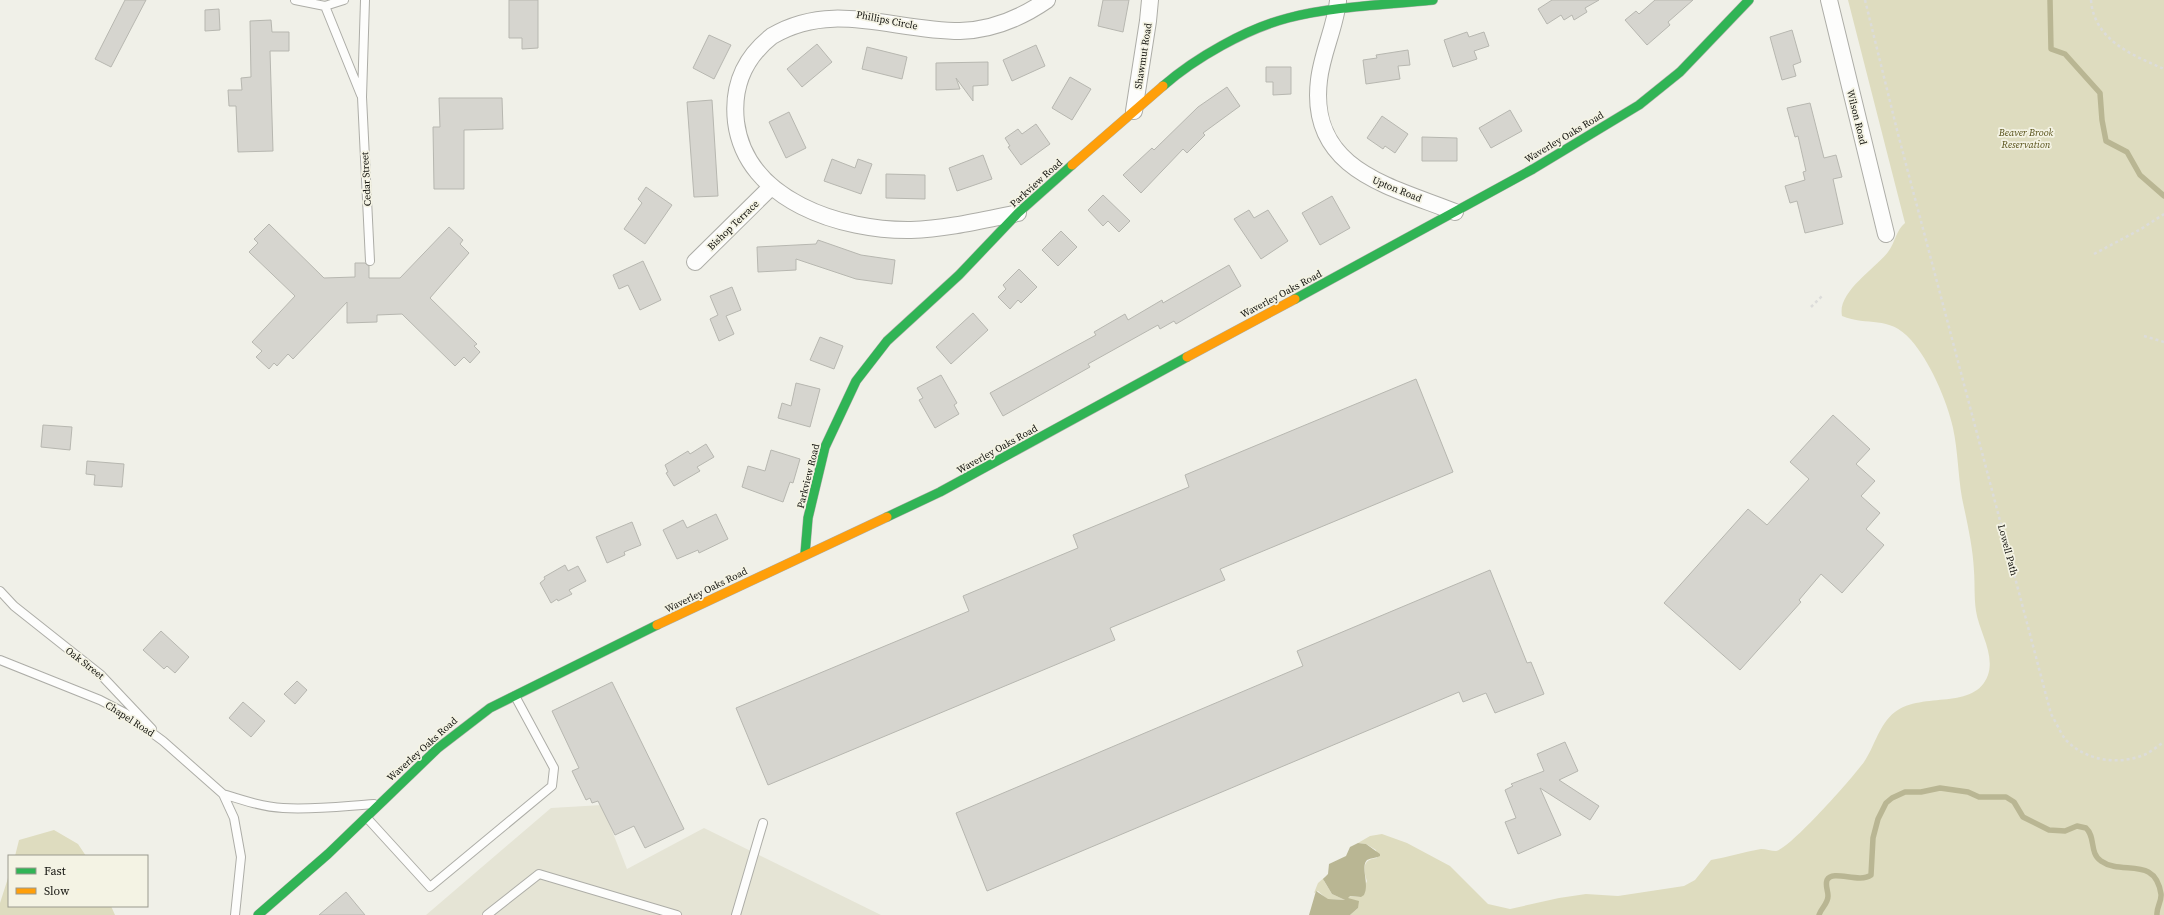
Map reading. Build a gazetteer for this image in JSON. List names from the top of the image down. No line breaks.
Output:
{"streets":{"main road":["Waverley Oaks Road","Parkview Road"],"street":["Phillips Circle","Shawmut Road","Wilson Road","Upton Road","Bishop Terrace"],"lane":["Cedar Street","Oak Street","Chapel Road"],"path":["Lowell Path"]},"crossings":[["Phillips Circle","Parkview Road"],["Phillips Circle","Bishop Terrace"],["Shawmut Road","Parkview Road"],["Waverley Oaks Road","Parkview Road"],["Waverley Oaks Road","Upton Road"],["Waverley Oaks Road","Chapel Road"],["Parkview Road","Upton Road"],["Oak Street","Chapel Road"]],"parks":["Beaver Brook Reservation"],"legend":["Fast","Slow"]}
